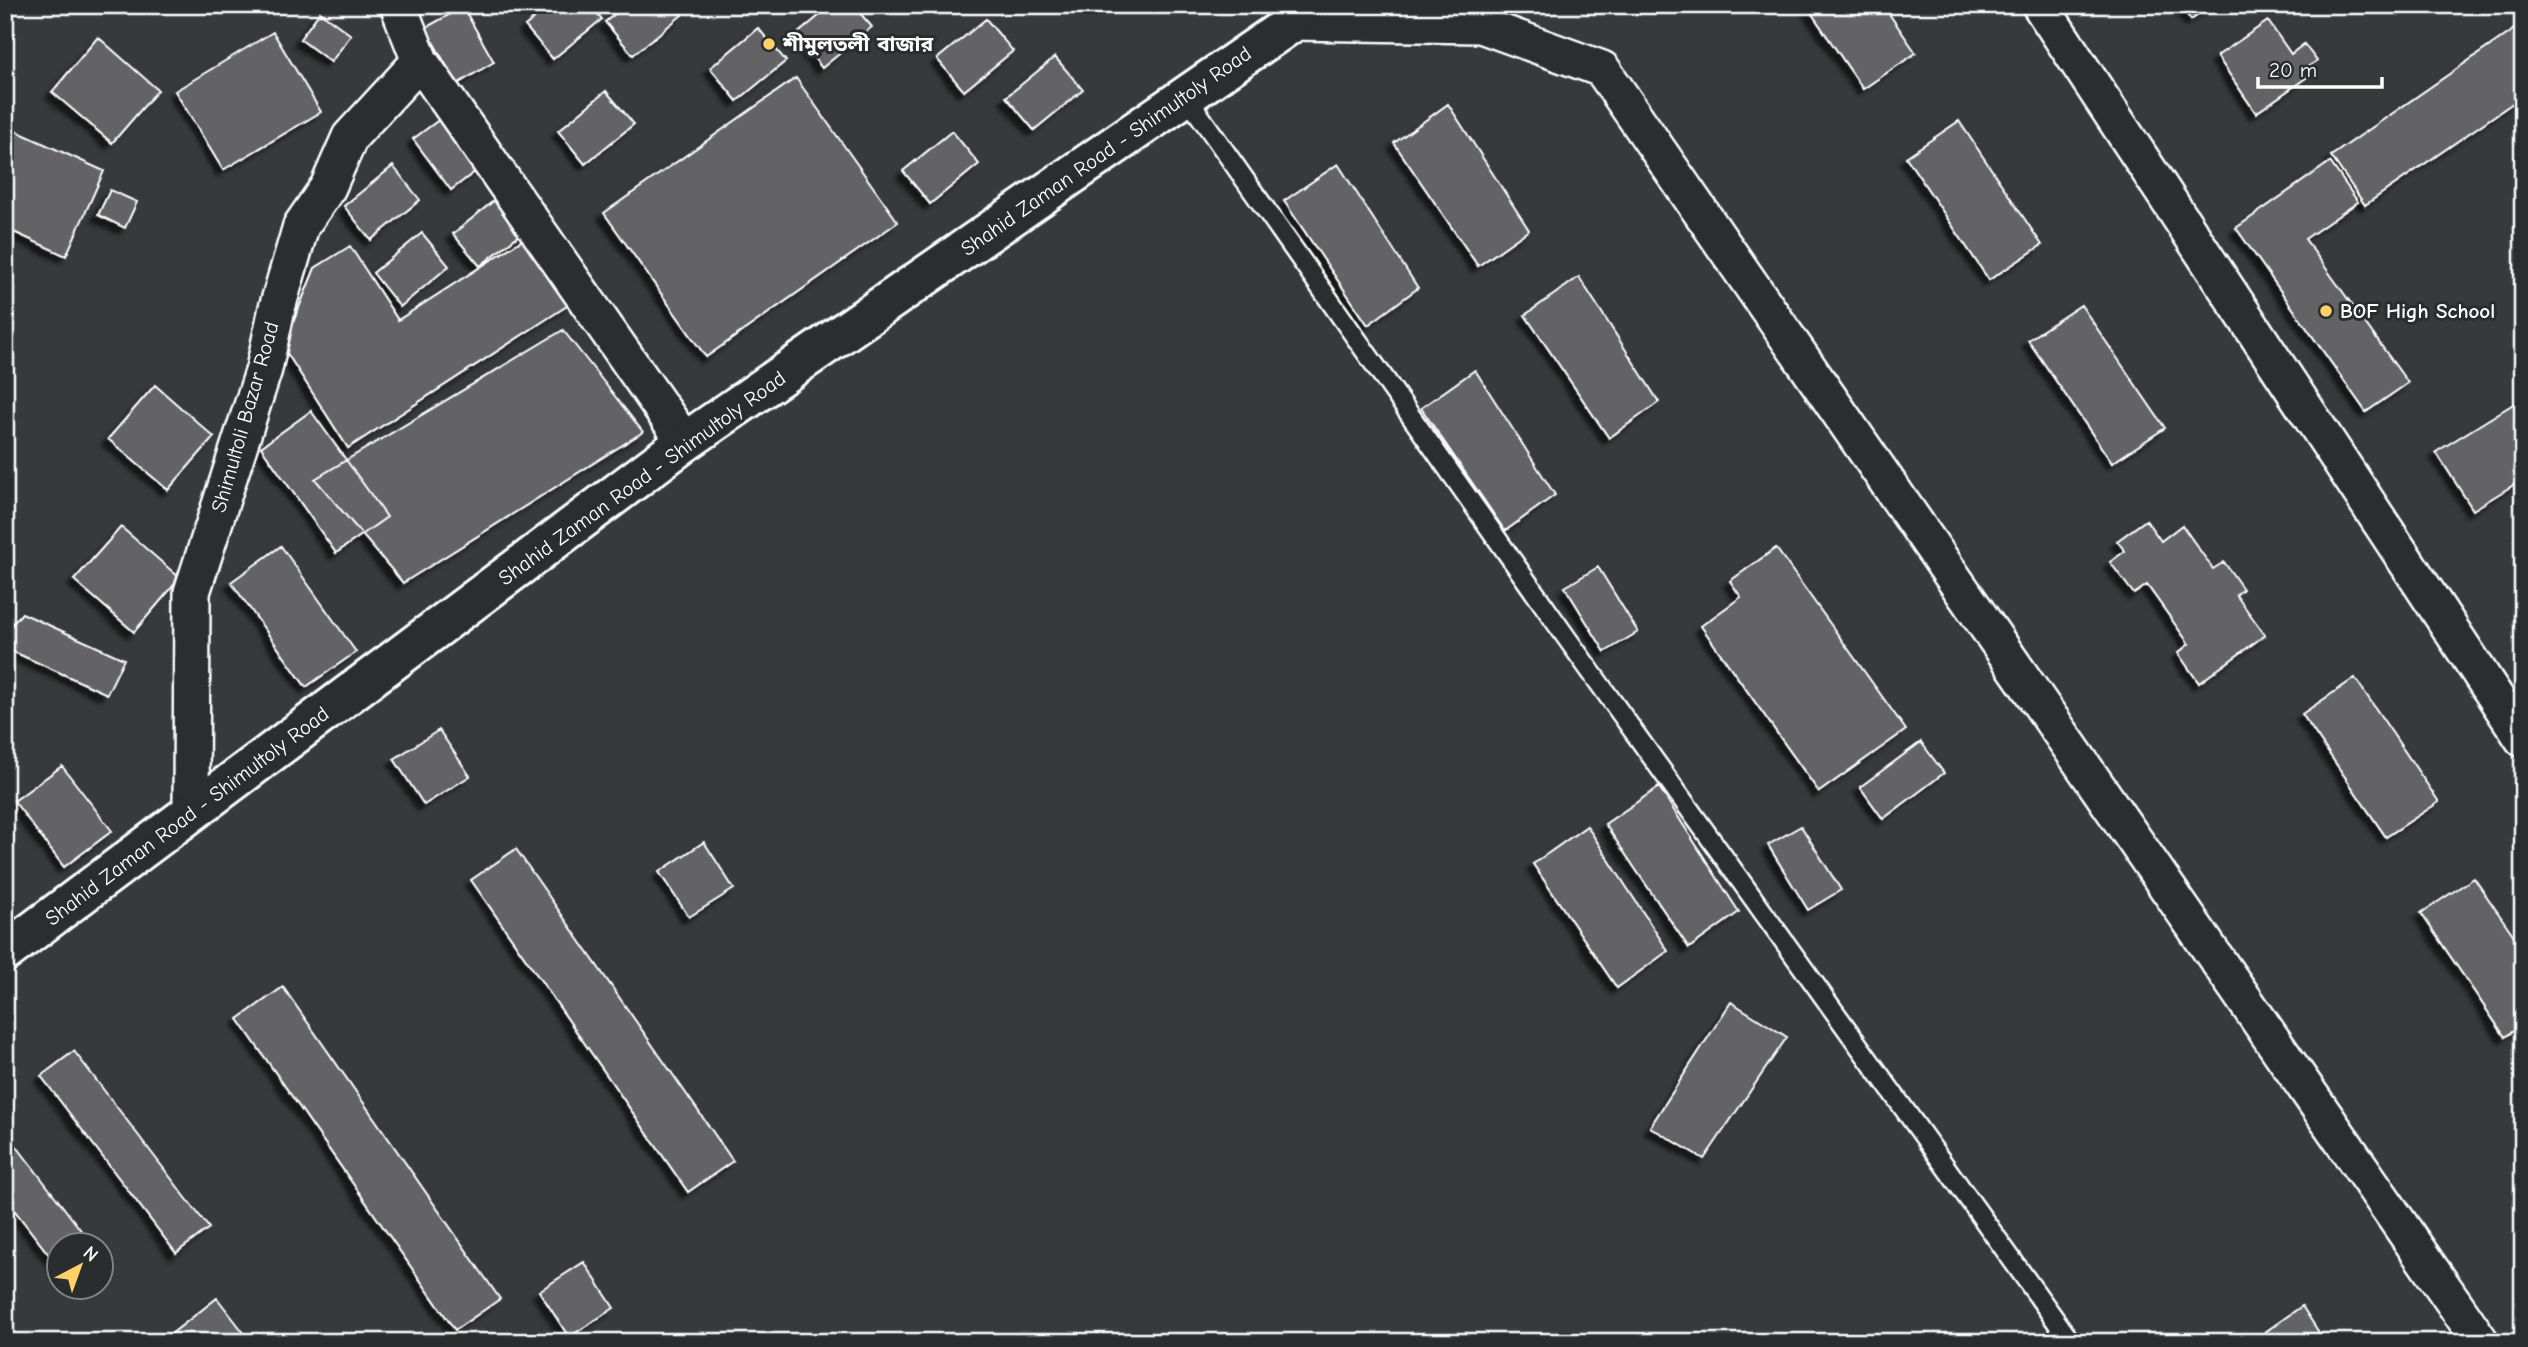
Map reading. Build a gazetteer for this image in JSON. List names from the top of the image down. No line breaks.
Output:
{"streets":{"main road":["Shahid Zaman Road - Shimultoly Road"],"street":["Shimultoli Bazar Road"]},"crossings":[["Shahid Zaman Road - Shimultoly Road","Shimultoli Bazar Road"]],"places":["শীমুলতলী বাজার","BOF High School"],"scale_bar":"20 m","north":"top right"}
